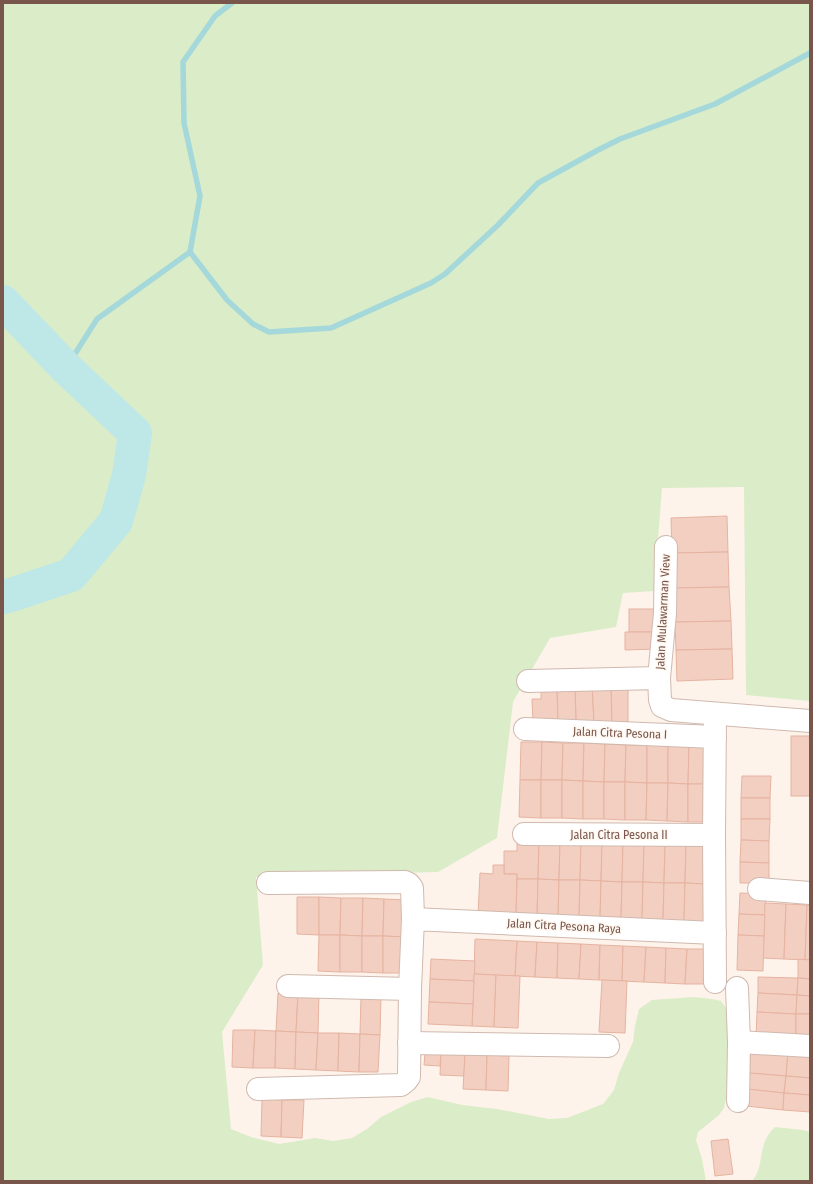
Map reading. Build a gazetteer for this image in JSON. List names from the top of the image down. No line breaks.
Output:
{"streets":{"street":["Jalan Mulawarman View","Jalan Citra Pesona I","Jalan Citra Pesona II","Jalan Citra Pesona Raya"]}}
